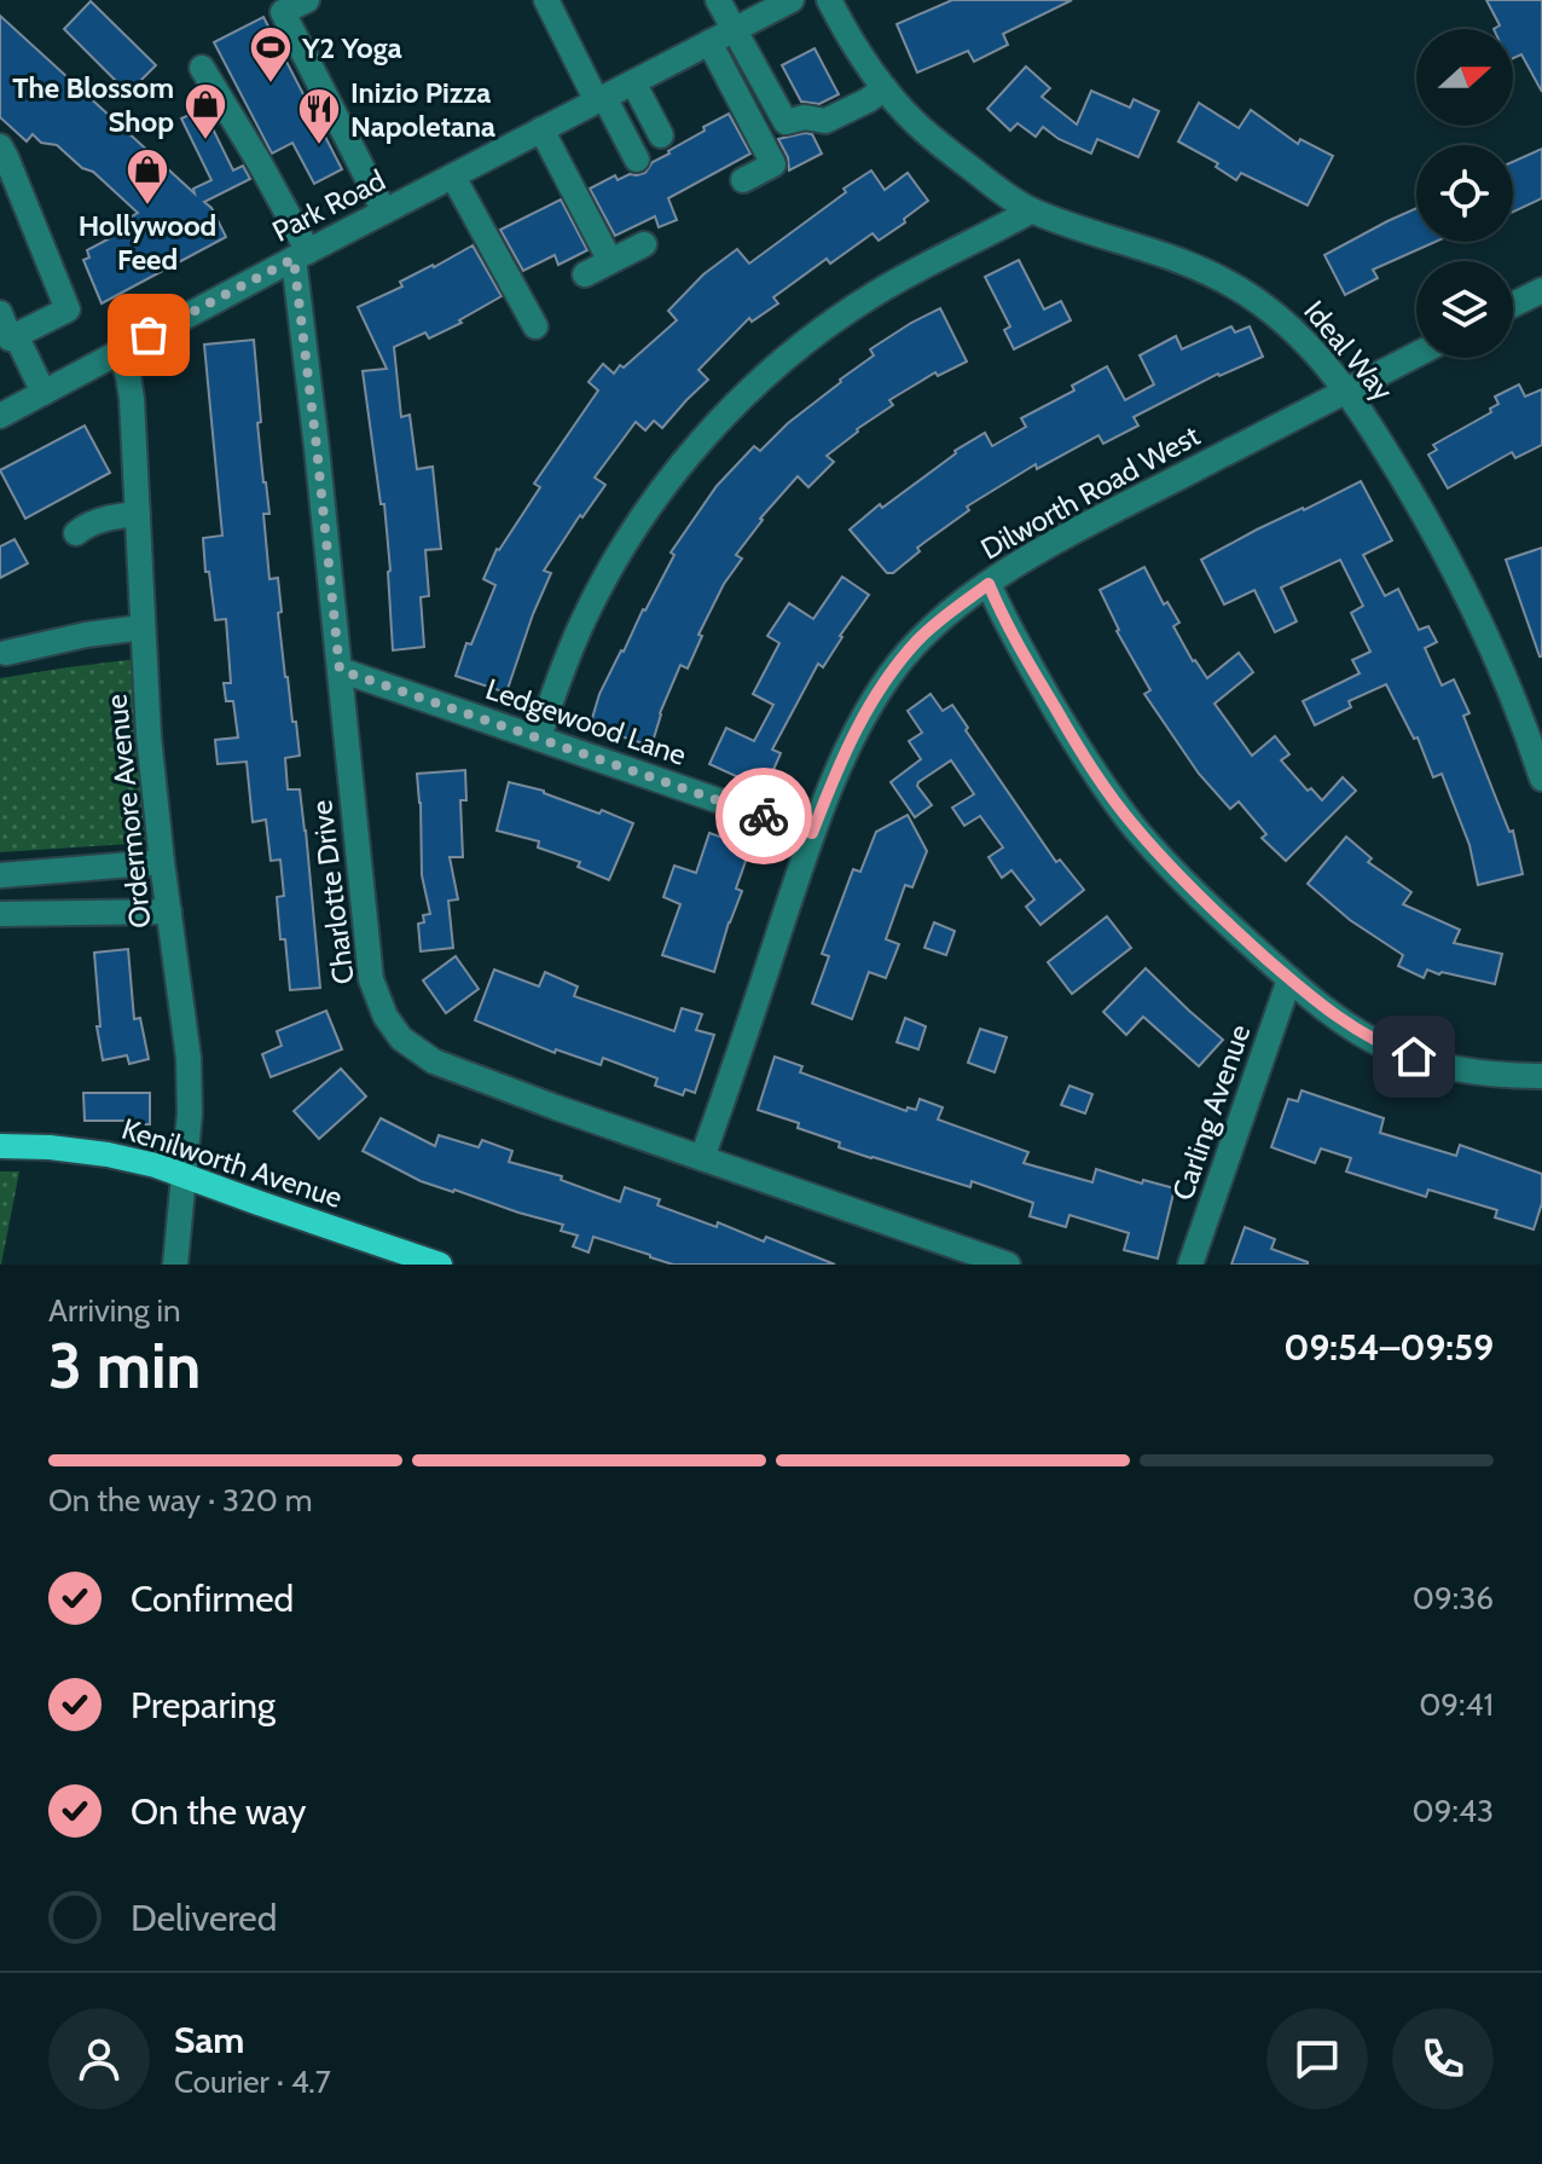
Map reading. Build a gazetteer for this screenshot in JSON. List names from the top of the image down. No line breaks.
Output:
{"streets":{"main road":["Kenilworth Avenue"],"street":["Park Road","Ideal Way","Dilworth Road West","Ledgewood Lane","Ordermore Avenue","Charlotte Drive","Carling Avenue"]},"crossings":[["Park Road","Ordermore Avenue"],["Park Road","Charlotte Drive"],["Ideal Way","Dilworth Road West"],["Dilworth Road West","Ledgewood Lane"],["Dilworth Road West","Charlotte Drive"],["Ledgewood Lane","Charlotte Drive"],["Ordermore Avenue","Kenilworth Avenue"]],"places":{"sports":["Y2 Yoga"],"shop":["The Blossom Shop","Hollywood Feed"],"restaurant":["Inizio Pizza Napoletana"]},"north":"right","page":{"heading":["3 min","Arriving in","09:54–09:59"],"panel":["Sam","Courier · 4.7"],"bar":"On the way · 320 m","list":[["Confirmed","09:36"],["Preparing","09:41"],["On the way","09:43"],"Delivered"]}}
